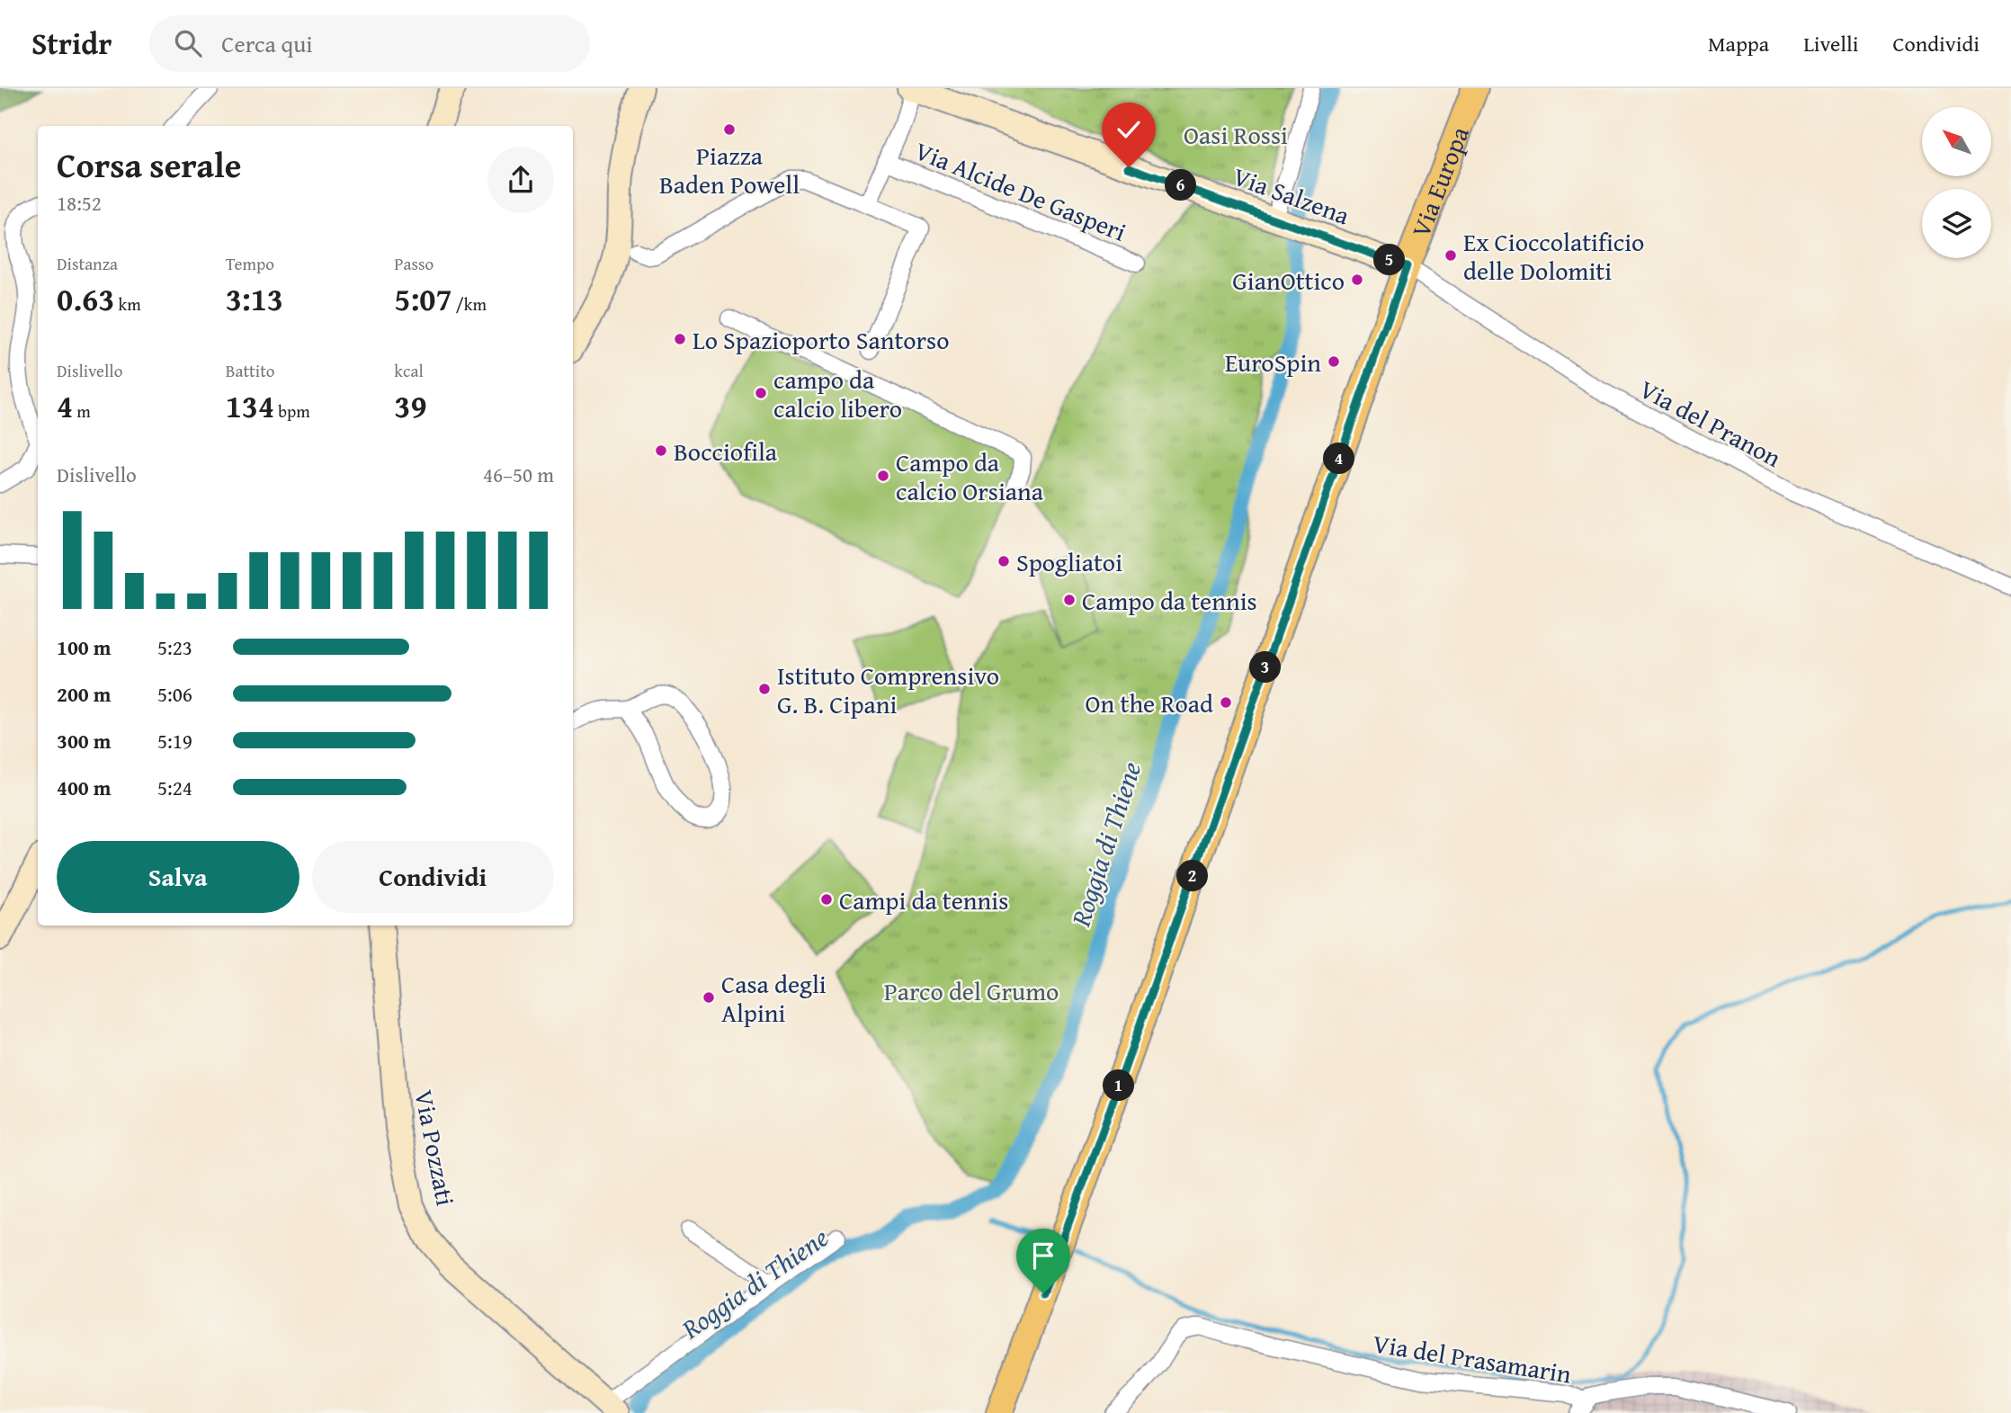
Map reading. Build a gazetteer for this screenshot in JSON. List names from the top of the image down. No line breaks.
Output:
{"streets":{"main road":["Via Europa"],"street":["Via Alcide De Gasperi","Via Salzena","Via del Pranon","Via Pozzati","Via del Prasamarin"]},"crossings":[["Via Europa","Via Salzena"],["Via Europa","Via del Pranon"],["Via Salzena","Via del Pranon"]],"water":["Roggia di Thiene"],"parks":["Oasi Rossi","Parco del Grumo"],"places":["Piazza Baden Powell","Ex Cioccolatificio delle Dolomiti","GianOttico","Lo Spazioporto Santorso","EuroSpin","campo da calcio libero","Bocciofila","Campo da calcio Orsiana","Spogliatoi","Campo da tennis","Istituto Comprensivo G. B. Cipani","On the Road","Campi da tennis","Casa degli Alpini"],"north":"top left","page":{"header":"Stridr","search":"Cerca qui","nav":["Mappa","Livelli","Condividi"],"heading":["Corsa serale","18:52"],"pins":["6","5","4","3","2","1"],"stats":[["Distanza","0.63 km"],["Tempo","3:13"],["Passo","5:07 /km"],["Dislivello","4 m"],["Battito","134 bpm"],["kcal","39"]],"chart":["Dislivello","46–50 m"],"list":[{"name":"100 m","note":"5:23"},{"name":"200 m","note":"5:06"},{"name":"300 m","note":"5:19"},{"name":"400 m","note":"5:24"}],"buttons":["Salva","Condividi"]}}
